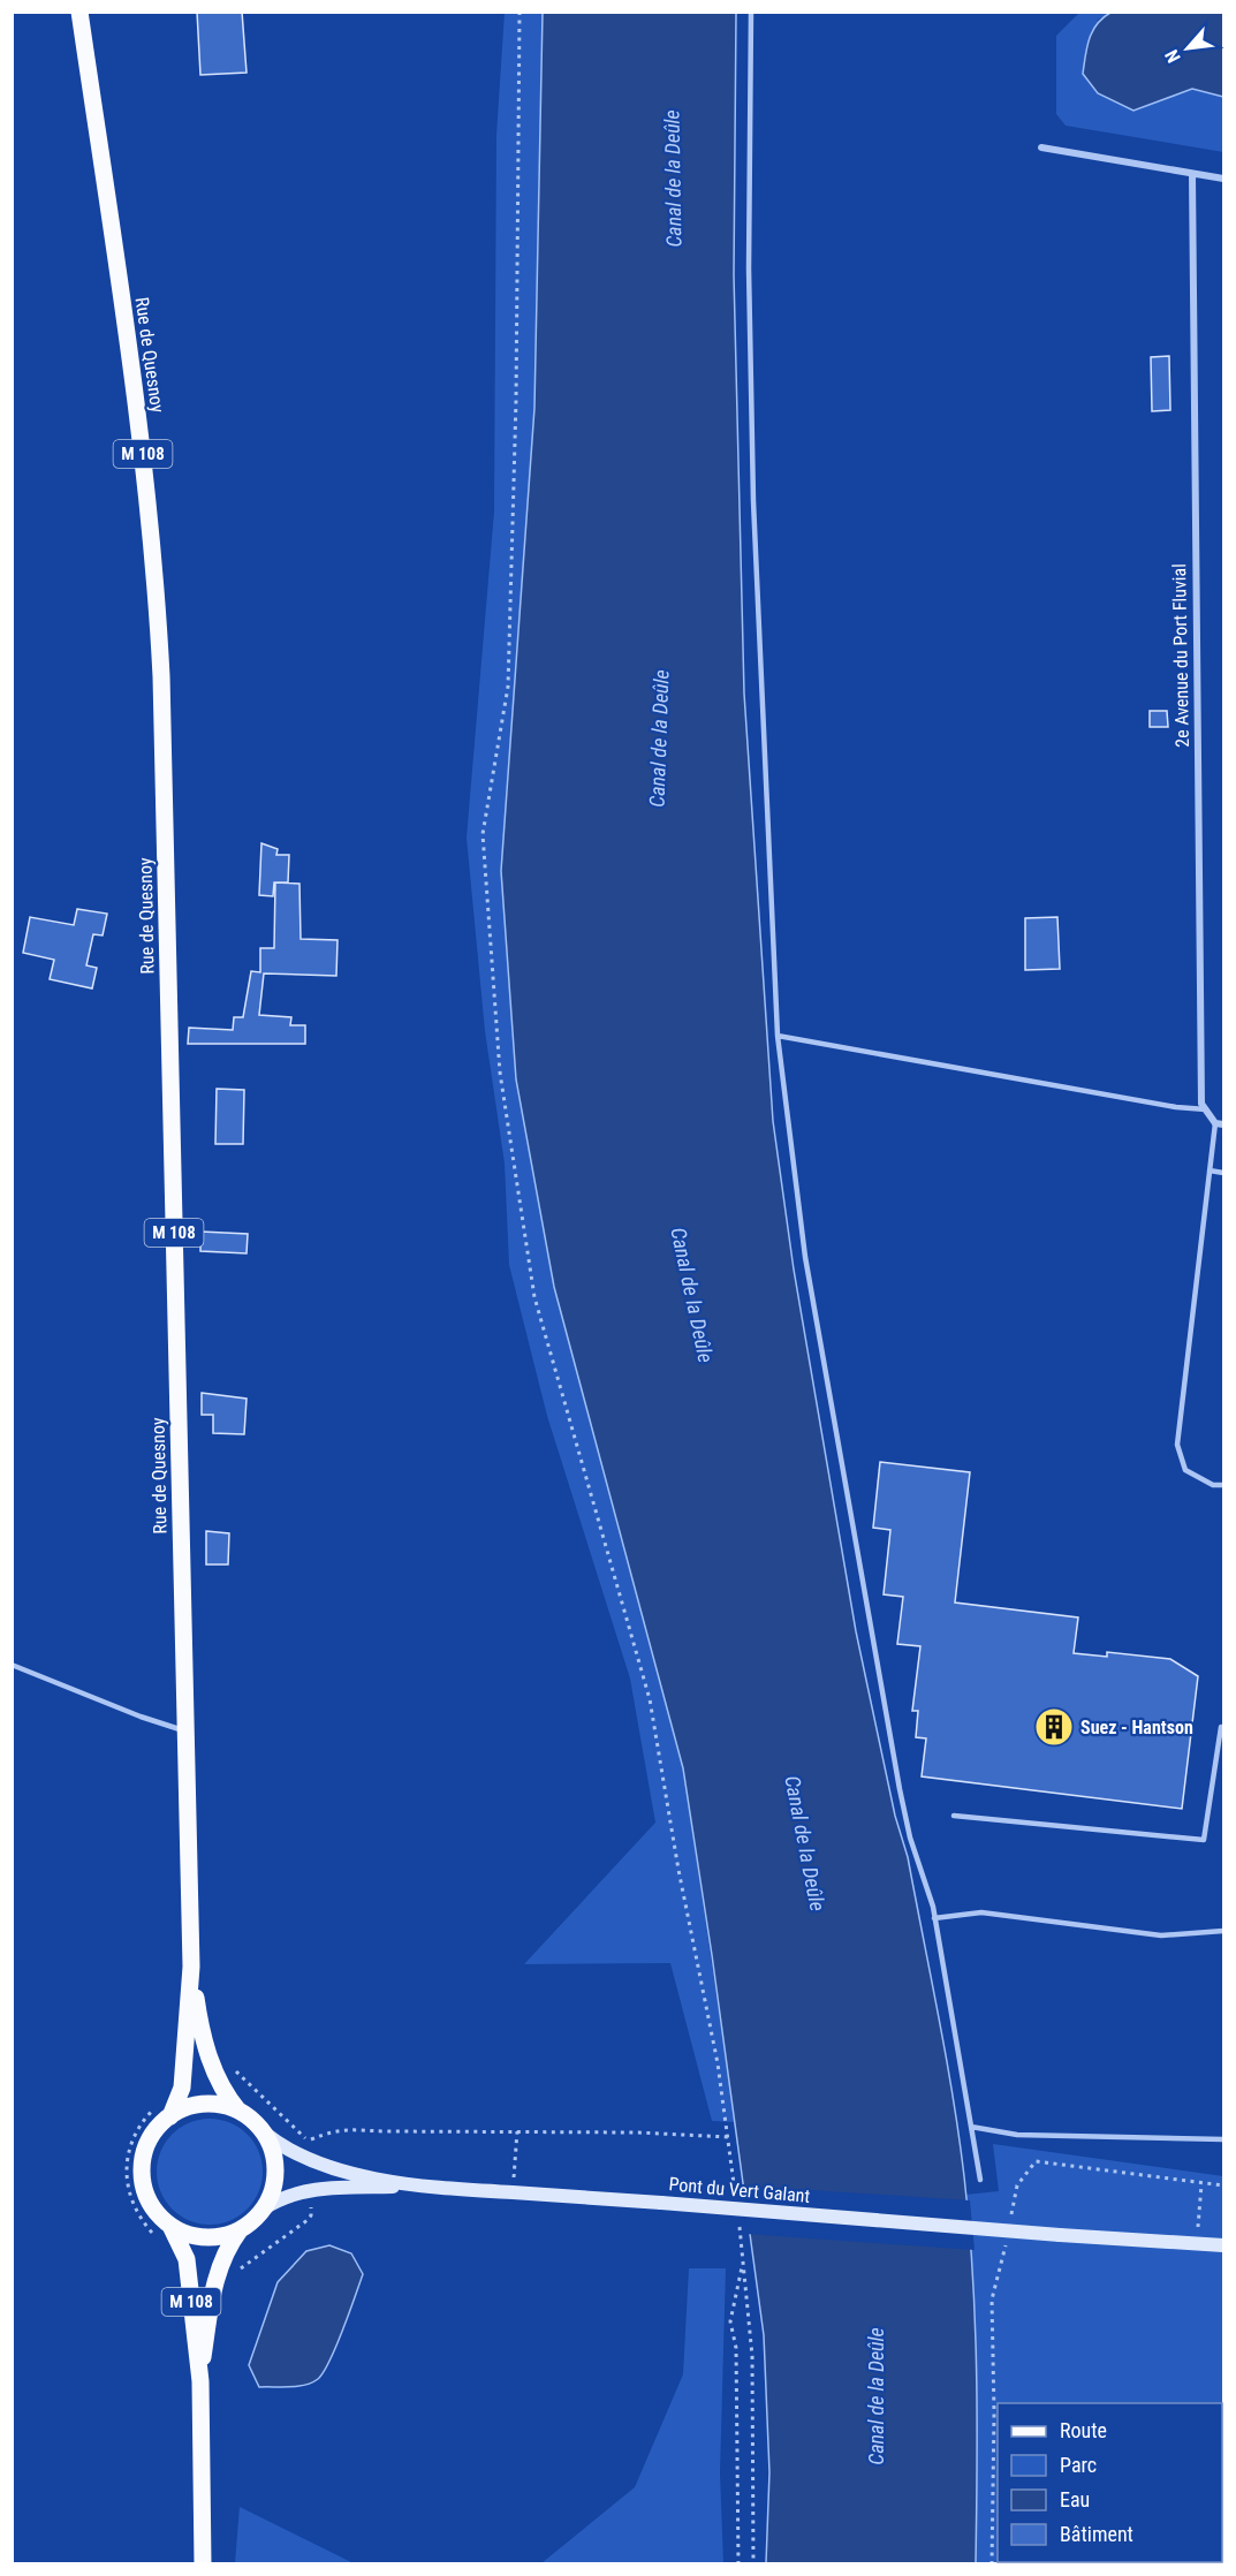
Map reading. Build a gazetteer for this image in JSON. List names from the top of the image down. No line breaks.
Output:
{"streets":{"main road":["Rue de Quesnoy","M 108","Pont du Vert Galant"],"street":["2e Avenue du Port Fluvial"]},"crossings":[["Rue de Quesnoy","M 108"],["M 108","Pont du Vert Galant"]],"water":["Canal de la Deûle"],"places":{"building":["Suez - Hantson"]},"legend":["Route","Parc","Eau","Bâtiment"],"north":"bottom left"}
